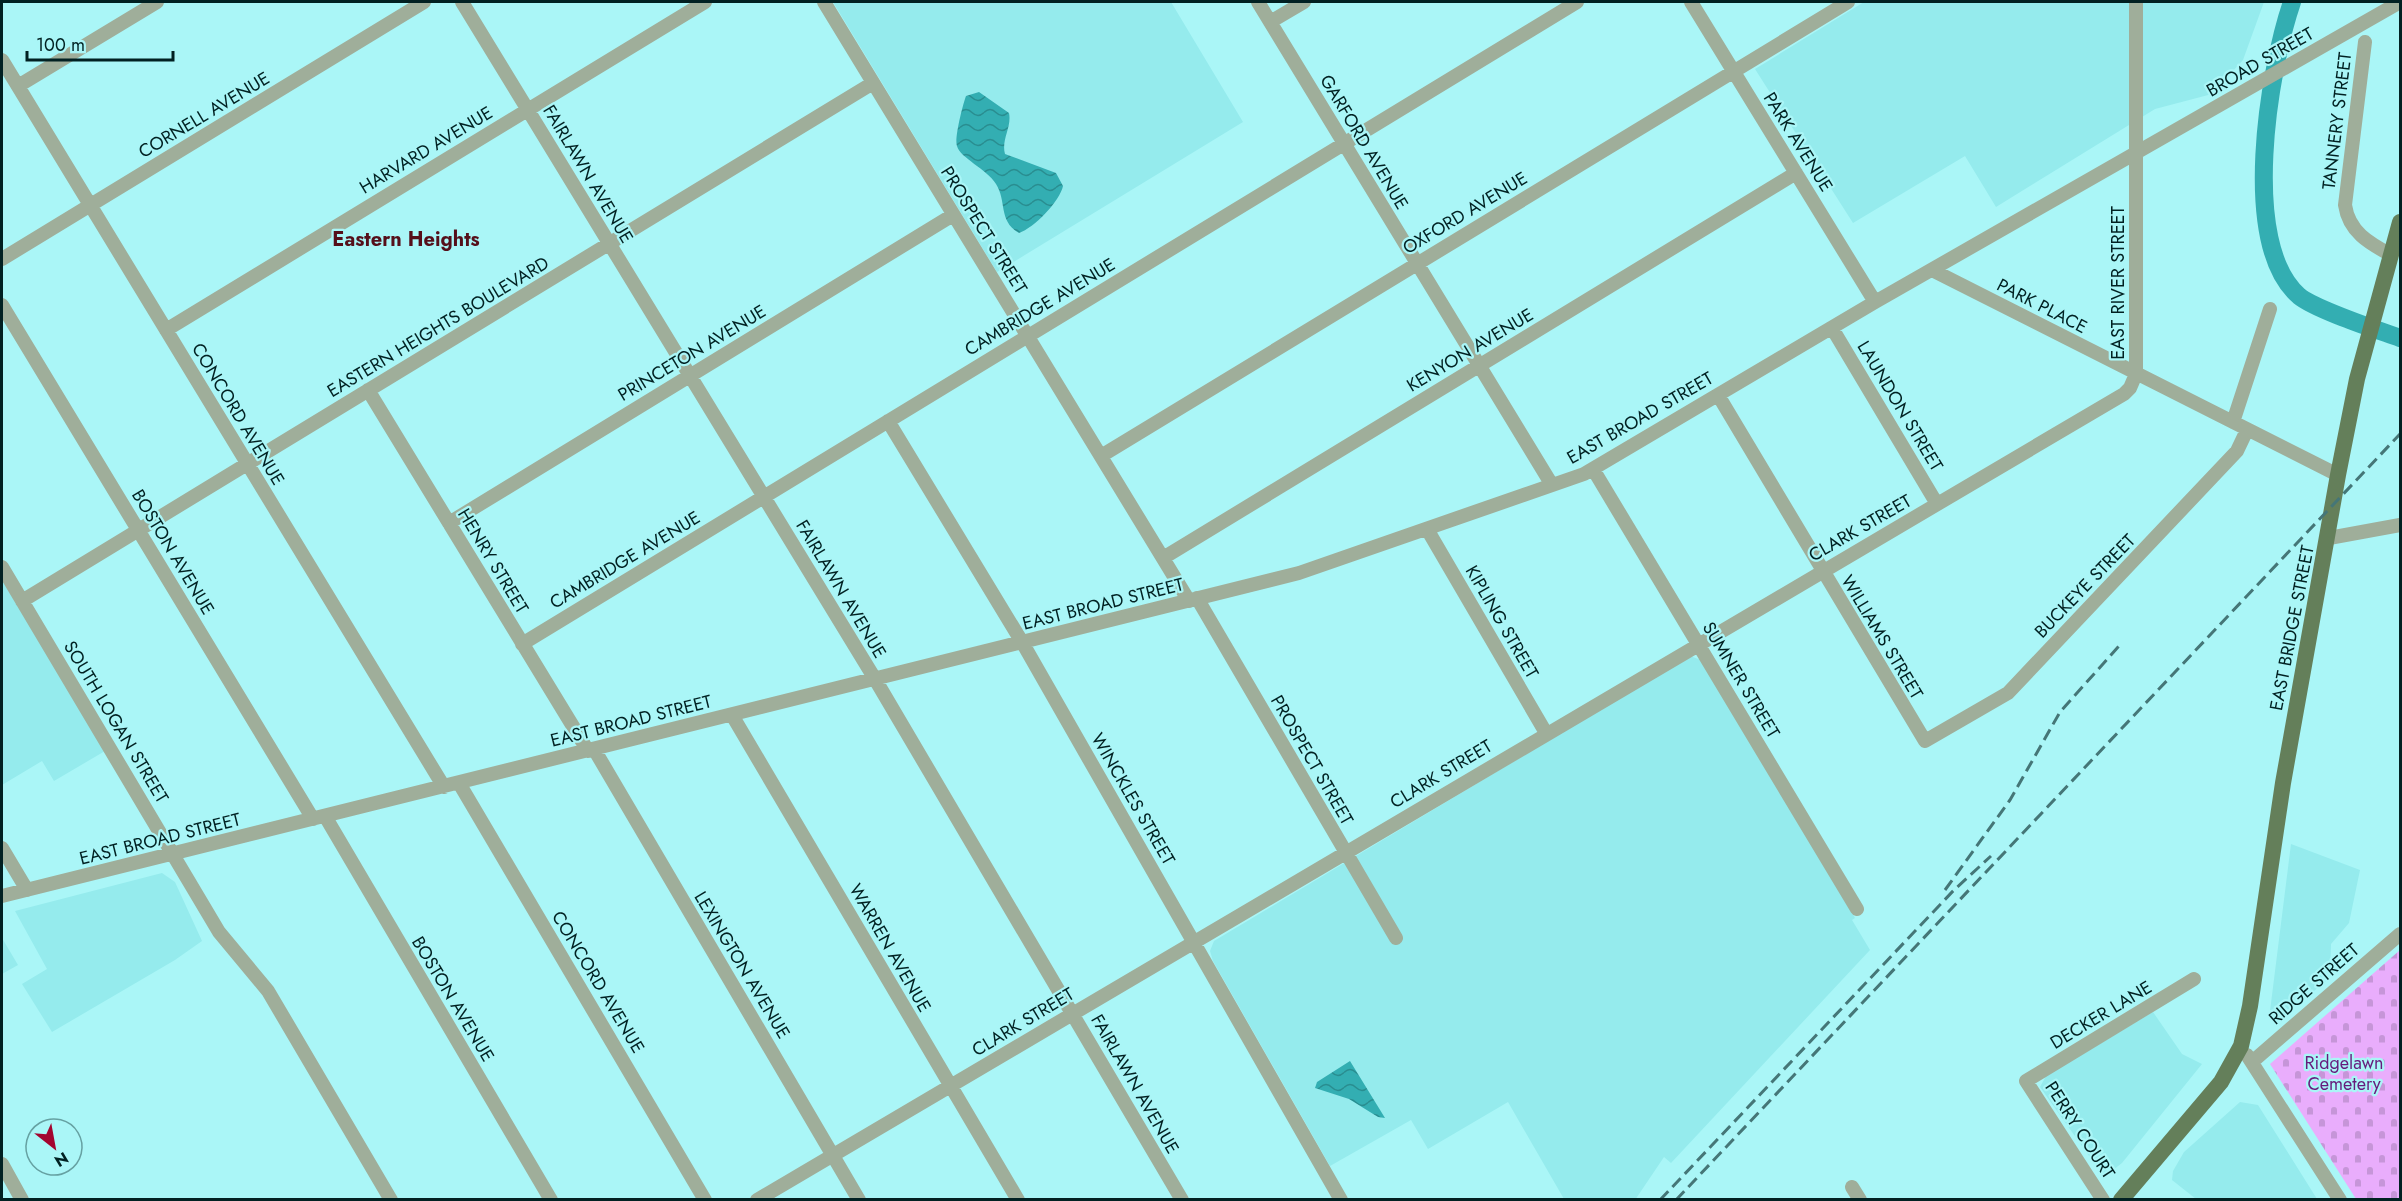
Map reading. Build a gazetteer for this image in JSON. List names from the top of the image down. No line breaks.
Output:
{"streets":{"main road":["EAST BRIDGE STREET"],"street":["BROAD STREET","CORNELL AVENUE","TANNERY STREET","GARFORD AVENUE","PARK AVENUE","HARVARD AVENUE","FAIRLAWN AVENUE","OXFORD AVENUE","PROSPECT STREET","EAST RIVER STREET","PARK PLACE","CAMBRIDGE AVENUE","EASTERN HEIGHTS BOULEVARD","KENYON AVENUE","PRINCETON AVENUE","LAUNDON STREET","CONCORD AVENUE","EAST BROAD STREET","CLARK STREET","BOSTON AVENUE","HENRY STREET","BUCKEYE STREET","KIPLING STREET","WILLIAMS STREET","SUMNER STREET","SOUTH LOGAN STREET","WINCKLES STREET","WARREN AVENUE","LEXINGTON AVENUE","RIDGE STREET","DECKER LANE","PERRY COURT"]},"crossings":[["BROAD STREET","EAST RIVER STREET"],["BROAD STREET","EAST BROAD STREET"],["CORNELL AVENUE","CONCORD AVENUE"],["TANNERY STREET","EAST BRIDGE STREET"],["GARFORD AVENUE","OXFORD AVENUE"],["GARFORD AVENUE","CAMBRIDGE AVENUE"],["GARFORD AVENUE","KENYON AVENUE"],["GARFORD AVENUE","EAST BROAD STREET"],["PARK AVENUE","OXFORD AVENUE"],["PARK AVENUE","KENYON AVENUE"],["PARK AVENUE","EAST BROAD STREET"],["HARVARD AVENUE","FAIRLAWN AVENUE"],["HARVARD AVENUE","CONCORD AVENUE"],["FAIRLAWN AVENUE","CAMBRIDGE AVENUE"],["FAIRLAWN AVENUE","EASTERN HEIGHTS BOULEVARD"],["FAIRLAWN AVENUE","PRINCETON AVENUE"],["FAIRLAWN AVENUE","EAST BROAD STREET"],["FAIRLAWN AVENUE","CLARK STREET"],["OXFORD AVENUE","PROSPECT STREET"],["PROSPECT STREET","CAMBRIDGE AVENUE"],["PROSPECT STREET","EASTERN HEIGHTS BOULEVARD"],["PROSPECT STREET","KENYON AVENUE"],["PROSPECT STREET","PRINCETON AVENUE"],["PROSPECT STREET","EAST BROAD STREET"],["PROSPECT STREET","CLARK STREET"],["EAST RIVER STREET","PARK PLACE"],["EAST RIVER STREET","EAST BROAD STREET"],["EAST RIVER STREET","CLARK STREET"],["EAST RIVER STREET","BUCKEYE STREET"],["EAST RIVER STREET","EAST BRIDGE STREET"],["PARK PLACE","EAST BROAD STREET"],["PARK PLACE","CLARK STREET"],["CAMBRIDGE AVENUE","HENRY STREET"],["CAMBRIDGE AVENUE","WINCKLES STREET"],["EASTERN HEIGHTS BOULEVARD","CONCORD AVENUE"],["EASTERN HEIGHTS BOULEVARD","BOSTON AVENUE"],["EASTERN HEIGHTS BOULEVARD","HENRY STREET"],["EASTERN HEIGHTS BOULEVARD","SOUTH LOGAN STREET"],["PRINCETON AVENUE","HENRY STREET"],["LAUNDON STREET","EAST BROAD STREET"],["LAUNDON STREET","CLARK STREET"],["CONCORD AVENUE","EAST BROAD STREET"],["EAST BROAD STREET","BOSTON AVENUE"],["EAST BROAD STREET","HENRY STREET"],["EAST BROAD STREET","KIPLING STREET"],["EAST BROAD STREET","WILLIAMS STREET"],["EAST BROAD STREET","SUMNER STREET"],["EAST BROAD STREET","SOUTH LOGAN STREET"],["EAST BROAD STREET","WINCKLES STREET"],["EAST BROAD STREET","WARREN AVENUE"],["EAST BROAD STREET","LEXINGTON AVENUE"],["CLARK STREET","KIPLING STREET"],["CLARK STREET","WILLIAMS STREET"],["CLARK STREET","SUMNER STREET"],["CLARK STREET","WINCKLES STREET"],["CLARK STREET","WARREN AVENUE"],["CLARK STREET","LEXINGTON AVENUE"],["HENRY STREET","LEXINGTON AVENUE"],["BUCKEYE STREET","WILLIAMS STREET"],["DECKER LANE","PERRY COURT"]],"districts":["Eastern Heights"],"parks":["Ridgelawn Cemetery"],"scale_bar":"100 m","north":"bottom right"}
